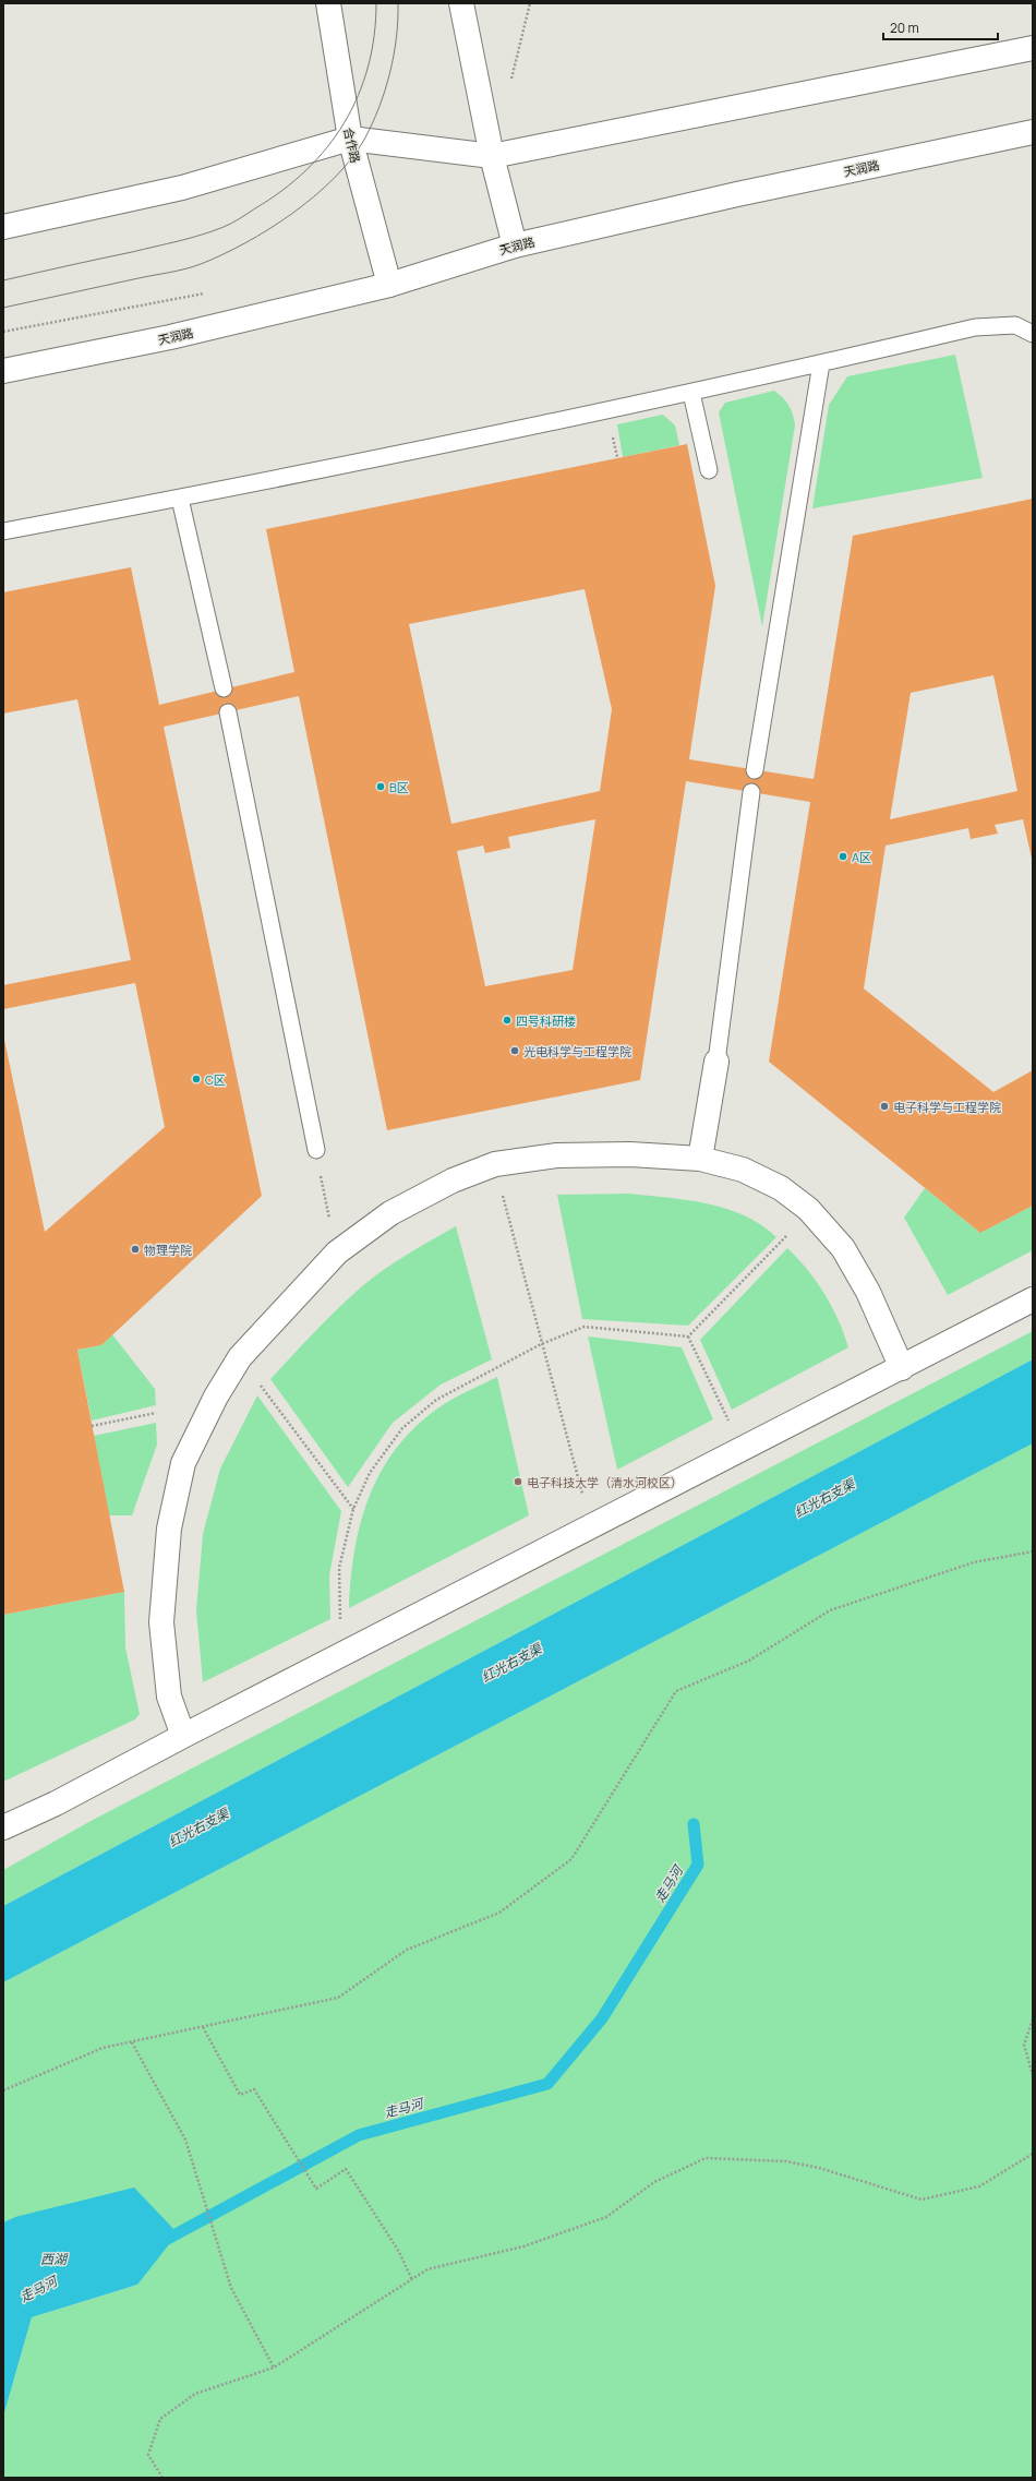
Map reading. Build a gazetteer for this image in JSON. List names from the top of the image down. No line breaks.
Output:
{"streets":{"main road":["合作路","天润路"]},"crossings":[["合作路","天润路"]],"water":["红光右支渠","走马河","西湖"],"places":["B区","A区","四号科研楼","光电科学与工程学院","C区","电子科学与工程学院","物理学院","电子科技大学（清水河校区）"],"scale_bar":"20 m"}
